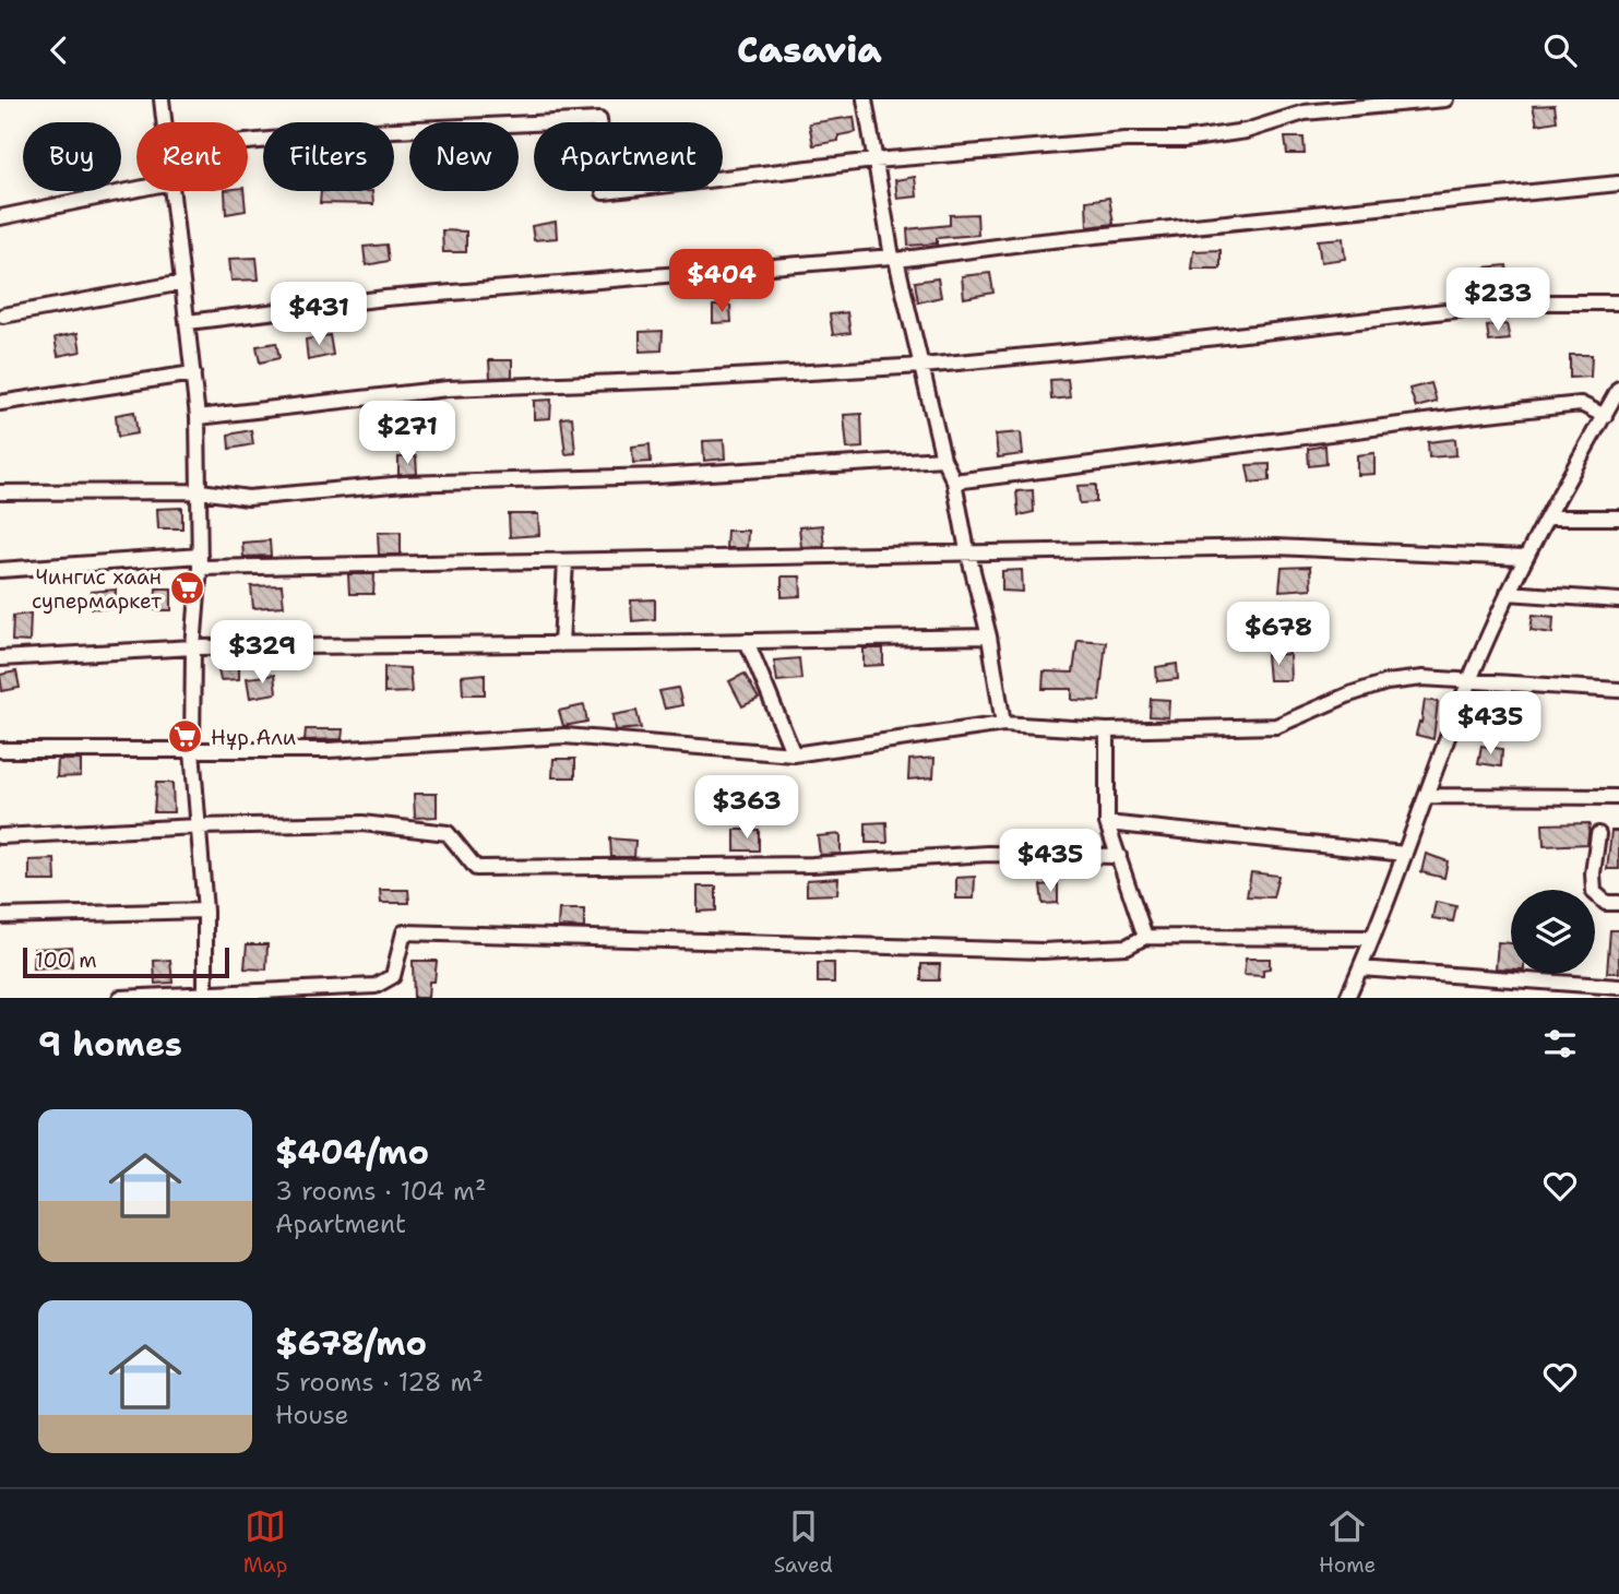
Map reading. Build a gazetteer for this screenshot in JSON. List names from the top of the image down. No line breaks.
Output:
{"places":{"supermarket":["Чингис хаан супермаркет","Нұр Али"]},"scale_bar":"100 m","page":{"header":"Casavia","chip":["Buy","Rent","Filters","New","Apartment"],"price":["$404","$233","$431","$271","$678","$329","$435","$363","$435"],"scale":"100 m","heading":"9 homes","list":[{"name":"$404/mo","note":"3 rooms · 104 m² · Apartment"},{"name":"$678/mo","note":"5 rooms · 128 m² · House"}],"tabs":["Map","Saved","Home"]}}
